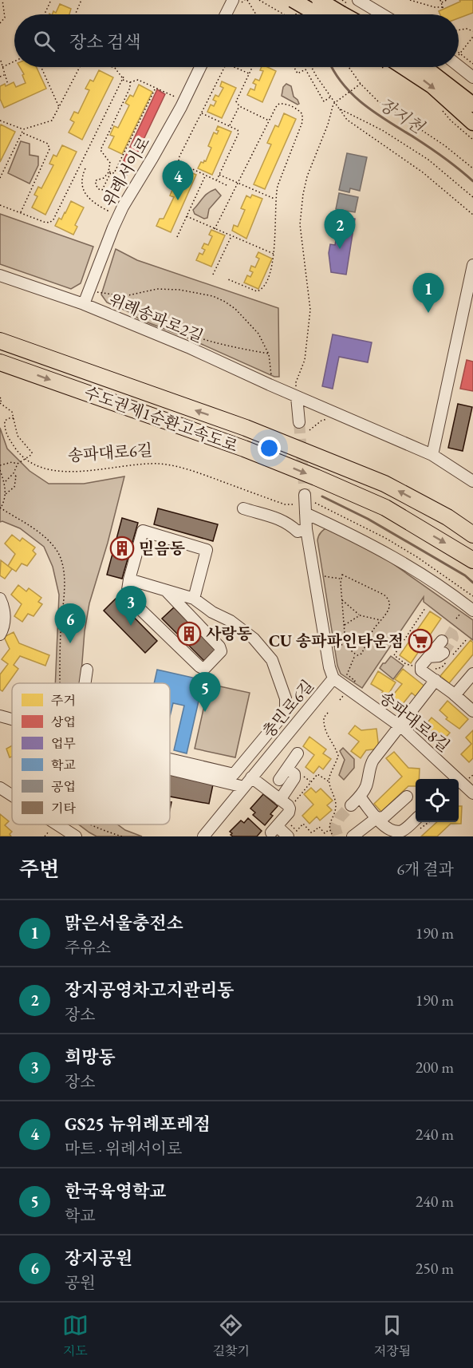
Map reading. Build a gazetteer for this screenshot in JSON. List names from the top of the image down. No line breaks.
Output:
{"streets":{"highway":["수도권제1순환고속도로"],"street":["위례서이로","위례송파로2길","충민로6길","송파대로8길"],"path":["송파대로6길"]},"crossings":[["위례서이로","위례송파로2길"],["송파대로6길","충민로6길"],["충민로6길","송파대로8길"]],"water":["장지천"],"places":{"building":["믿음동","사랑동"],"supermarket":["CU 송파파인타운점"]},"legend":["주거","상업","업무","학교","공업","기타"],"page":{"search":"장소 검색","pins":["4","2","1","3","6","5"],"heading":["주변","6개 결과"],"list":[{"mark":"1","name":"맑은서울충전소","note":"주유소","value":"190 m"},{"mark":"2","name":"장지공영차고지관리동","note":"장소","value":"190 m"},{"mark":"3","name":"희망동","note":"장소","value":"200 m"},{"mark":"4","name":"GS25 뉴위례포레점","note":"마트 · 위례서이로","value":"240 m"},{"mark":"5","name":"한국육영학교","note":"학교","value":"240 m"},{"mark":"6","name":"장지공원","note":"공원","value":"250 m"}],"nav":["지도","길찾기","저장됨"]}}
